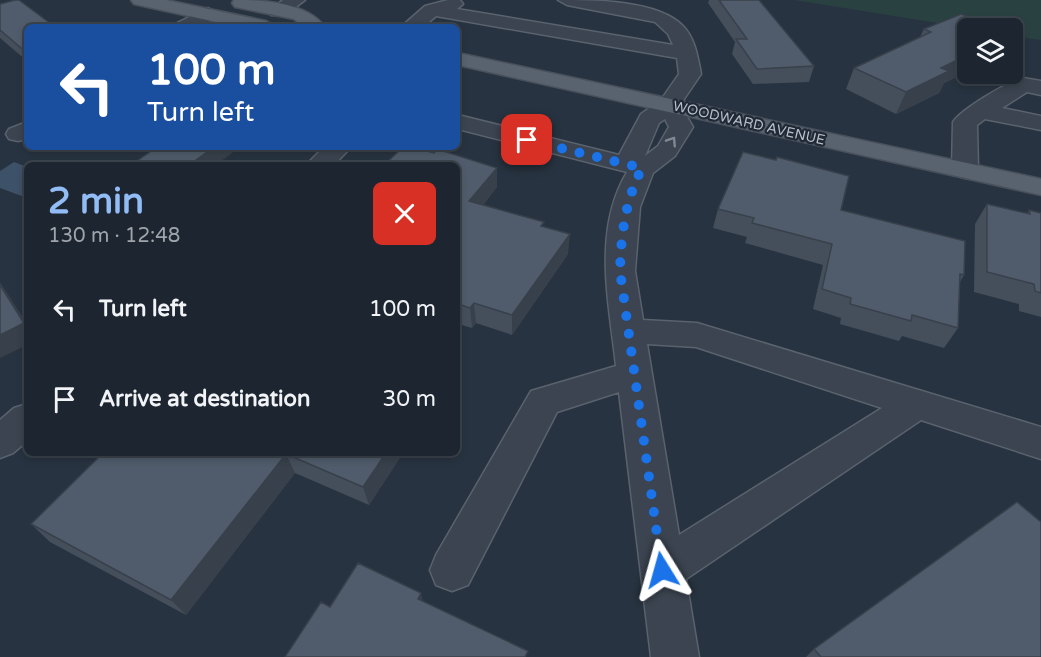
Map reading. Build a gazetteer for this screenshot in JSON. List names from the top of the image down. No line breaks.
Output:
{"streets":{"main road":["WOODWARD AVENUE"]},"page":{"turn":["100 m","Turn left"],"heading":["2 min","130 m · 12:48"],"list":[{"name":"Turn left","value":"100 m"},{"name":"Arrive at destination","value":"30 m"}]}}
